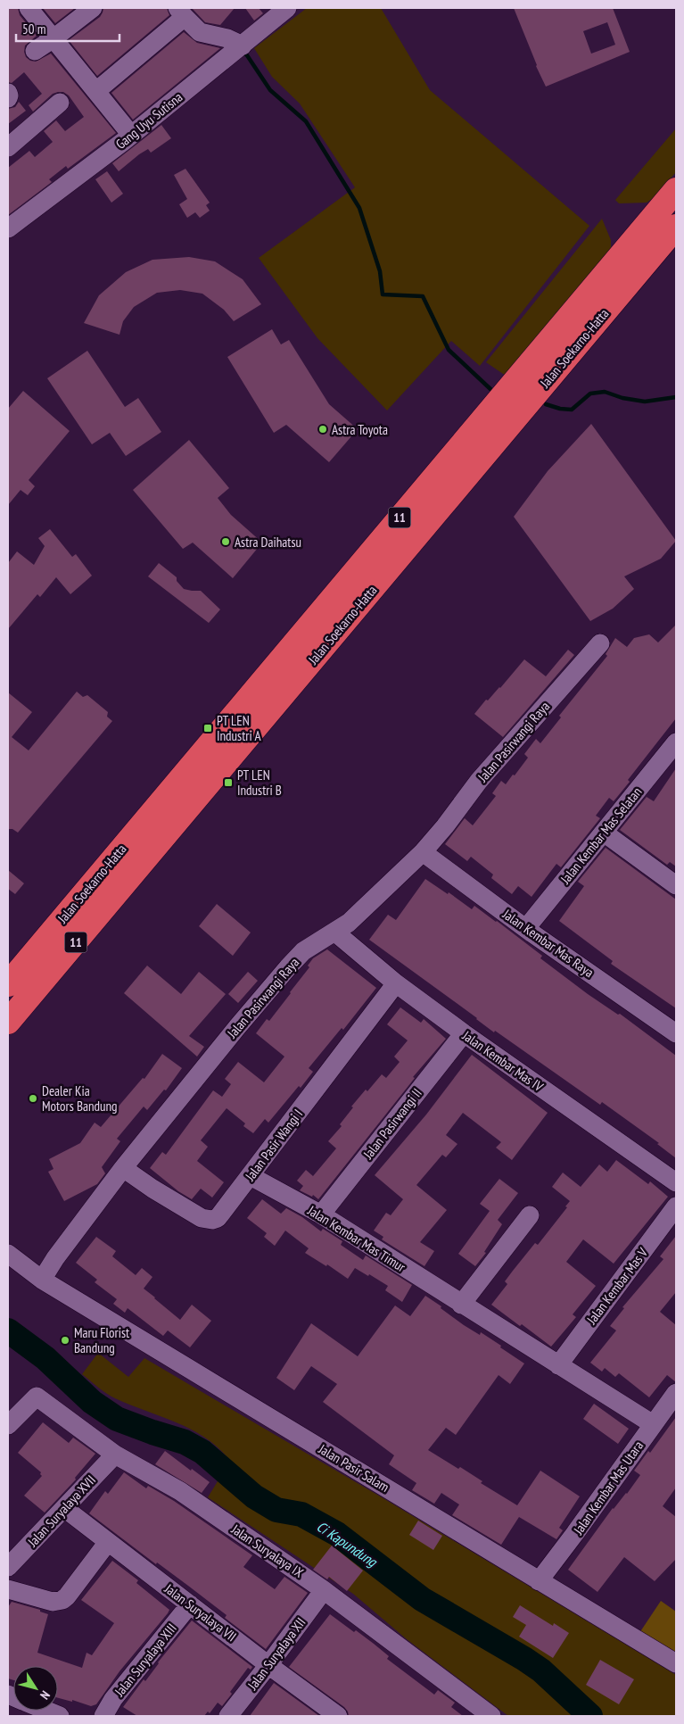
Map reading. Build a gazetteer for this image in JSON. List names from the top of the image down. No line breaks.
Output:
{"streets":{"highway":["Jalan Soekarno-Hatta","11"],"street":["Gang Uyu Sutisna","Jalan Pasirwangi Raya","Jalan Kembar Mas Selatan","Jalan Kembar Mas Raya","Jalan Kembar Mas IV","Jalan Pasirwangi II","Jalan Pasir Wangi I","Jalan Kembar Mas Timur","Jalan Kembar Mas V","Jalan Pasir Salam","Jalan Kembar Mas Utara","Jalan Suryalaya XVII","Jalan Suryalaya IX","Jalan Suryalaya VII","Jalan Suryalaya XII","Jalan Suryalaya XIII"]},"crossings":[["Jalan Pasirwangi Raya","Jalan Kembar Mas Raya"],["Jalan Pasirwangi Raya","Jalan Kembar Mas IV"],["Jalan Pasirwangi Raya","Jalan Pasir Wangi I"],["Jalan Pasirwangi Raya","Jalan Pasir Salam"],["Jalan Kembar Mas Selatan","Jalan Kembar Mas Raya"],["Jalan Kembar Mas IV","Jalan Pasirwangi II"],["Jalan Kembar Mas IV","Jalan Pasir Wangi I"],["Jalan Pasirwangi II","Jalan Kembar Mas Timur"],["Jalan Pasir Wangi I","Jalan Kembar Mas Timur"],["Jalan Kembar Mas Timur","Jalan Kembar Mas V"],["Jalan Kembar Mas Timur","Jalan Kembar Mas Utara"],["Jalan Pasir Salam","Jalan Kembar Mas Utara"],["Jalan Suryalaya XVII","Jalan Suryalaya IX"],["Jalan Suryalaya XVII","Jalan Suryalaya VII"],["Jalan Suryalaya IX","Jalan Suryalaya XII"],["Jalan Suryalaya VII","Jalan Suryalaya XII"],["Jalan Suryalaya VII","Jalan Suryalaya XIII"]],"water":["Ci Kapundung"],"places":{"other":["Astra Toyota","Astra Daihatsu","Dealer Kia Motors Bandung","Maru Florist Bandung"],"transit":["PT LEN Industri A","PT LEN Industri B"]},"scale_bar":"50 m","north":"bottom right"}
